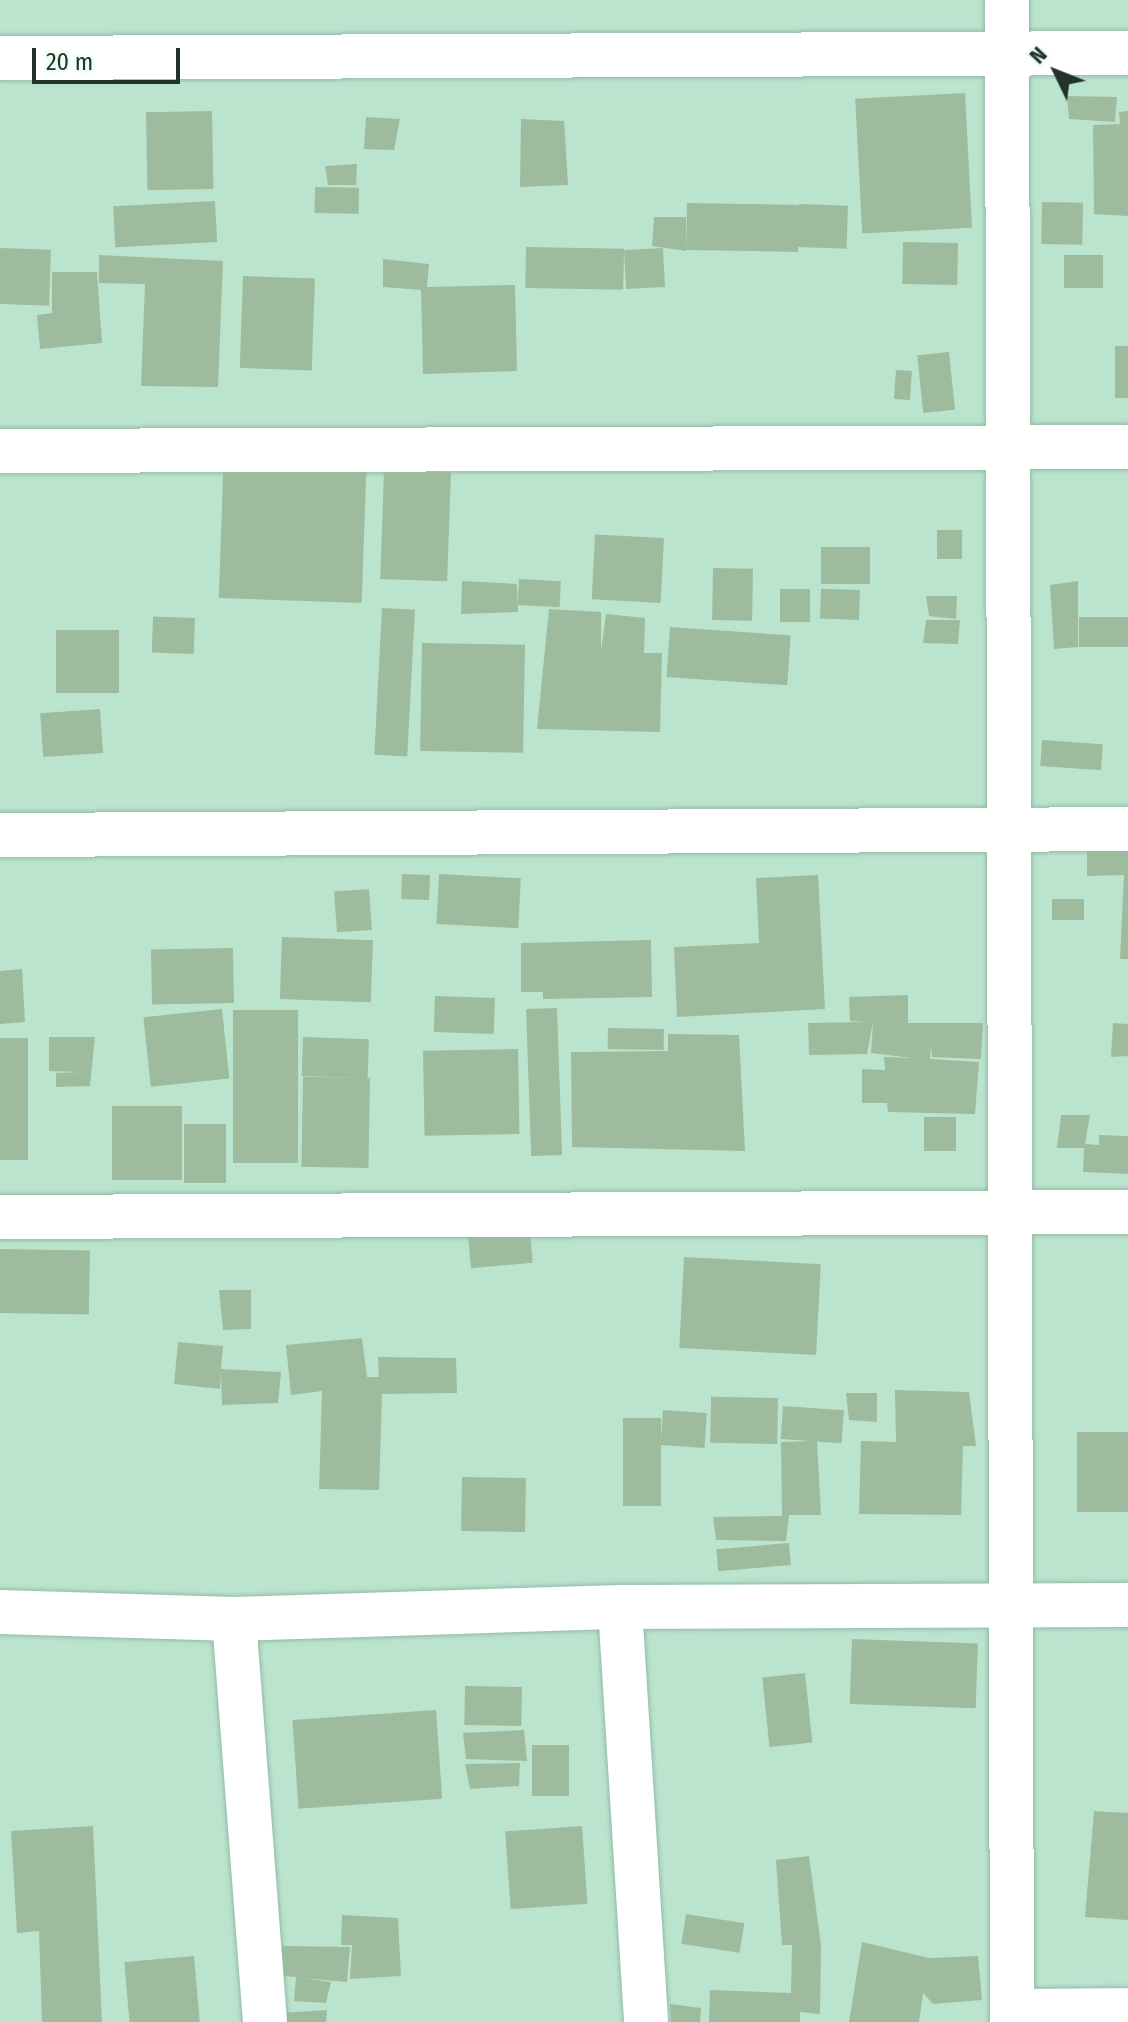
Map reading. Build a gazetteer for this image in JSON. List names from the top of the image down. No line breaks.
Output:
{"scale_bar":"20 m","north":"top left"}
